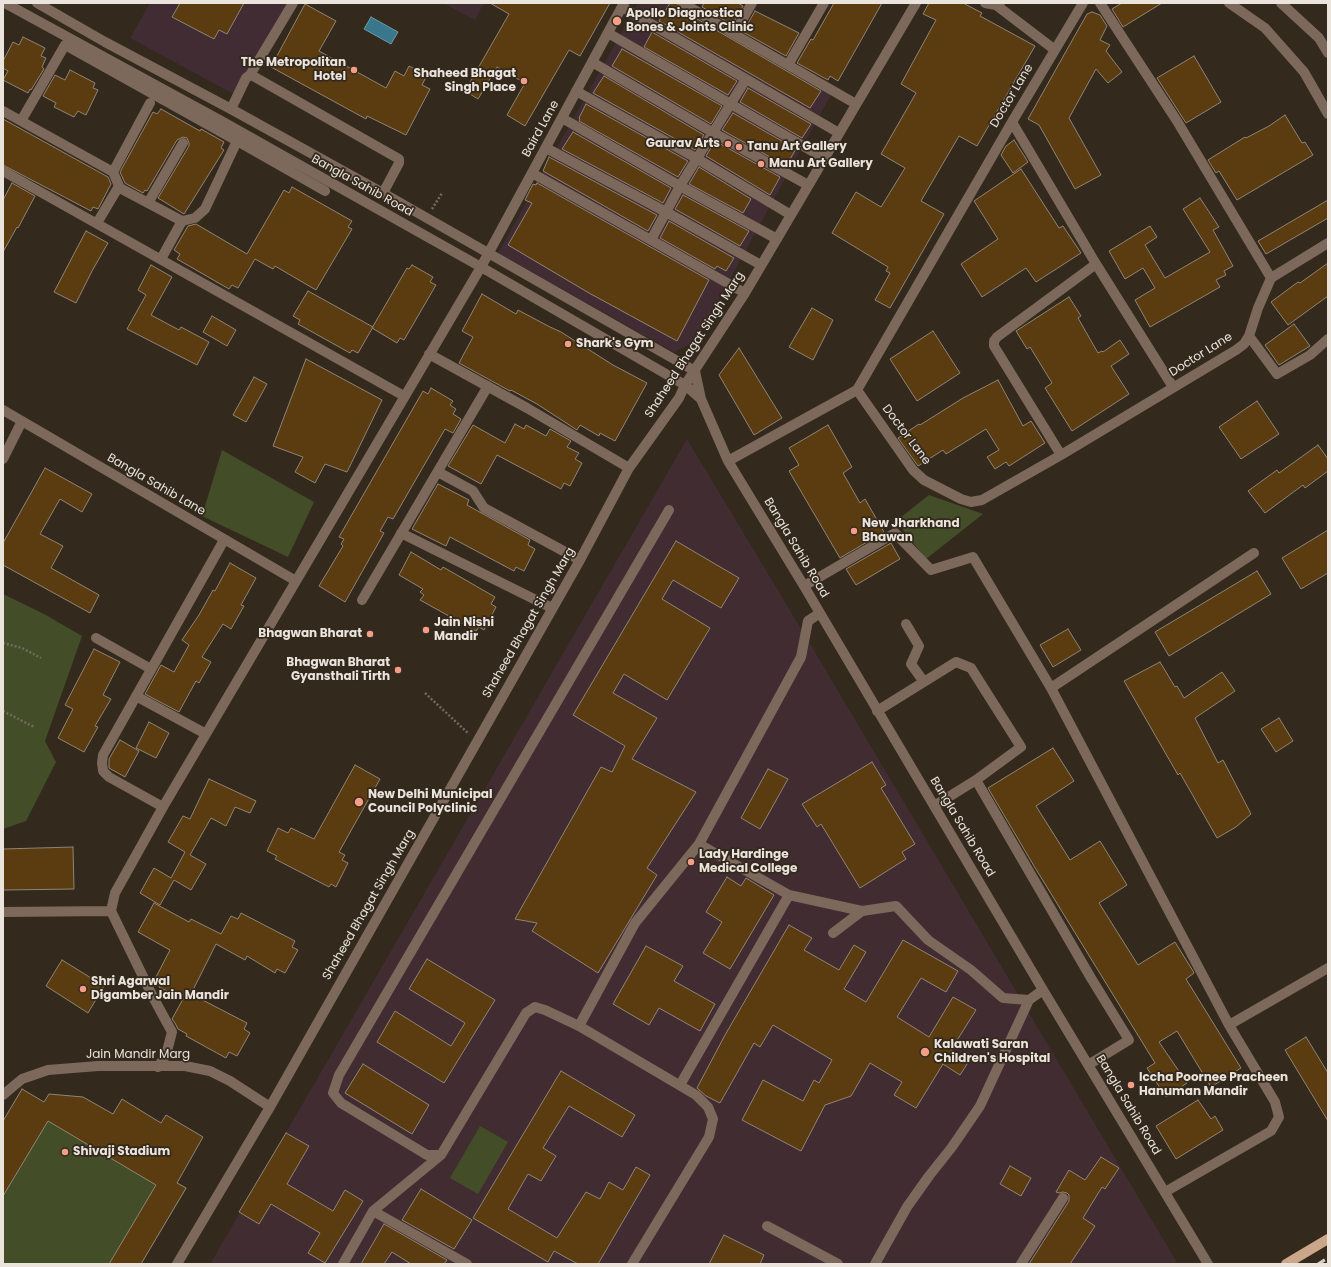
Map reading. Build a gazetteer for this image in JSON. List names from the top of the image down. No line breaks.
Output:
{"streets":{"street":["Doctor Lane","Baird Lane","Bangla Sahib Road","Shaheed Bhagat Singh Marg","Bangla Sahib Lane","Jain Mandir Marg"]},"crossings":[["Baird Lane","Bangla Sahib Road"],["Baird Lane","Bangla Sahib Lane"],["Bangla Sahib Road","Shaheed Bhagat Singh Marg"],["Shaheed Bhagat Singh Marg","Jain Mandir Marg"]],"places":["Apollo Diagnostica Bones & Joints Clinic","The Metropolitan Hotel","Shaheed Bhagat Singh Place","Gaurav Arts","Tanu Art Gallery","Manu Art Gallery","Shark's Gym","New Jharkhand Bhawan","Jain Nishi Mandir","Bhagwan Bharat","Bhagwan Bharat Gyansthali Tirth","New Delhi Municipal Council Polyclinic","Lady Hardinge Medical College","Shri Agarwal Digamber Jain Mandir","Kalawati Saran Children's Hospital","Iccha Poornee Pracheen Hanuman Mandir","Shivaji Stadium"]}
